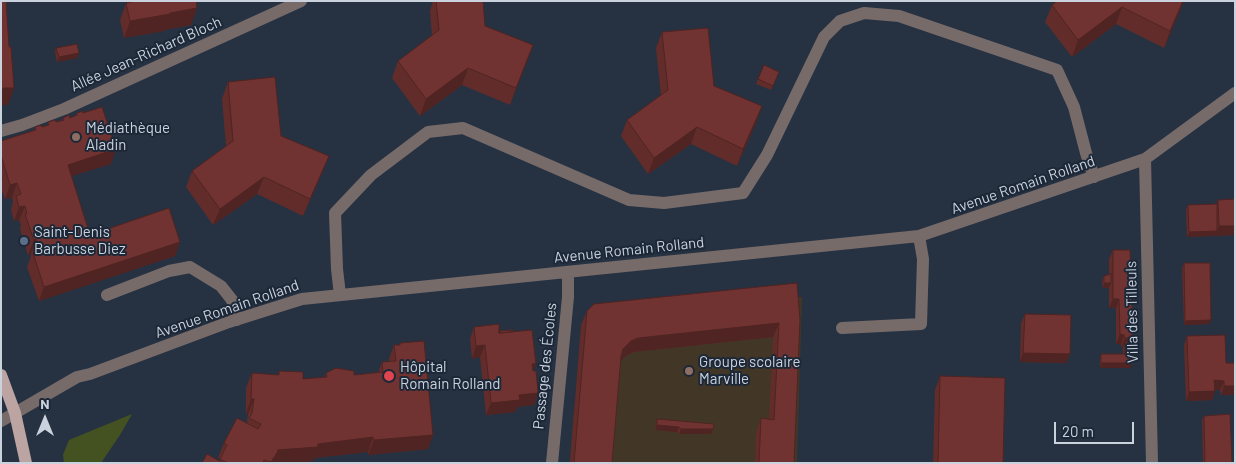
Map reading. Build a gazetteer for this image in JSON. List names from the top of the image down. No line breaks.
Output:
{"streets":{"street":["Allée Jean-Richard Bloch","Avenue Romain Rolland","Villa des Tilleuls","Passage des Écoles"]},"crossings":[["Avenue Romain Rolland","Villa des Tilleuls"],["Avenue Romain Rolland","Passage des Écoles"]],"places":["Médiathèque Aladin","Saint-Denis Barbusse Diez","Groupe scolaire Marville","Hôpital Romain Rolland"],"scale_bar":"20 m","north":"top"}
